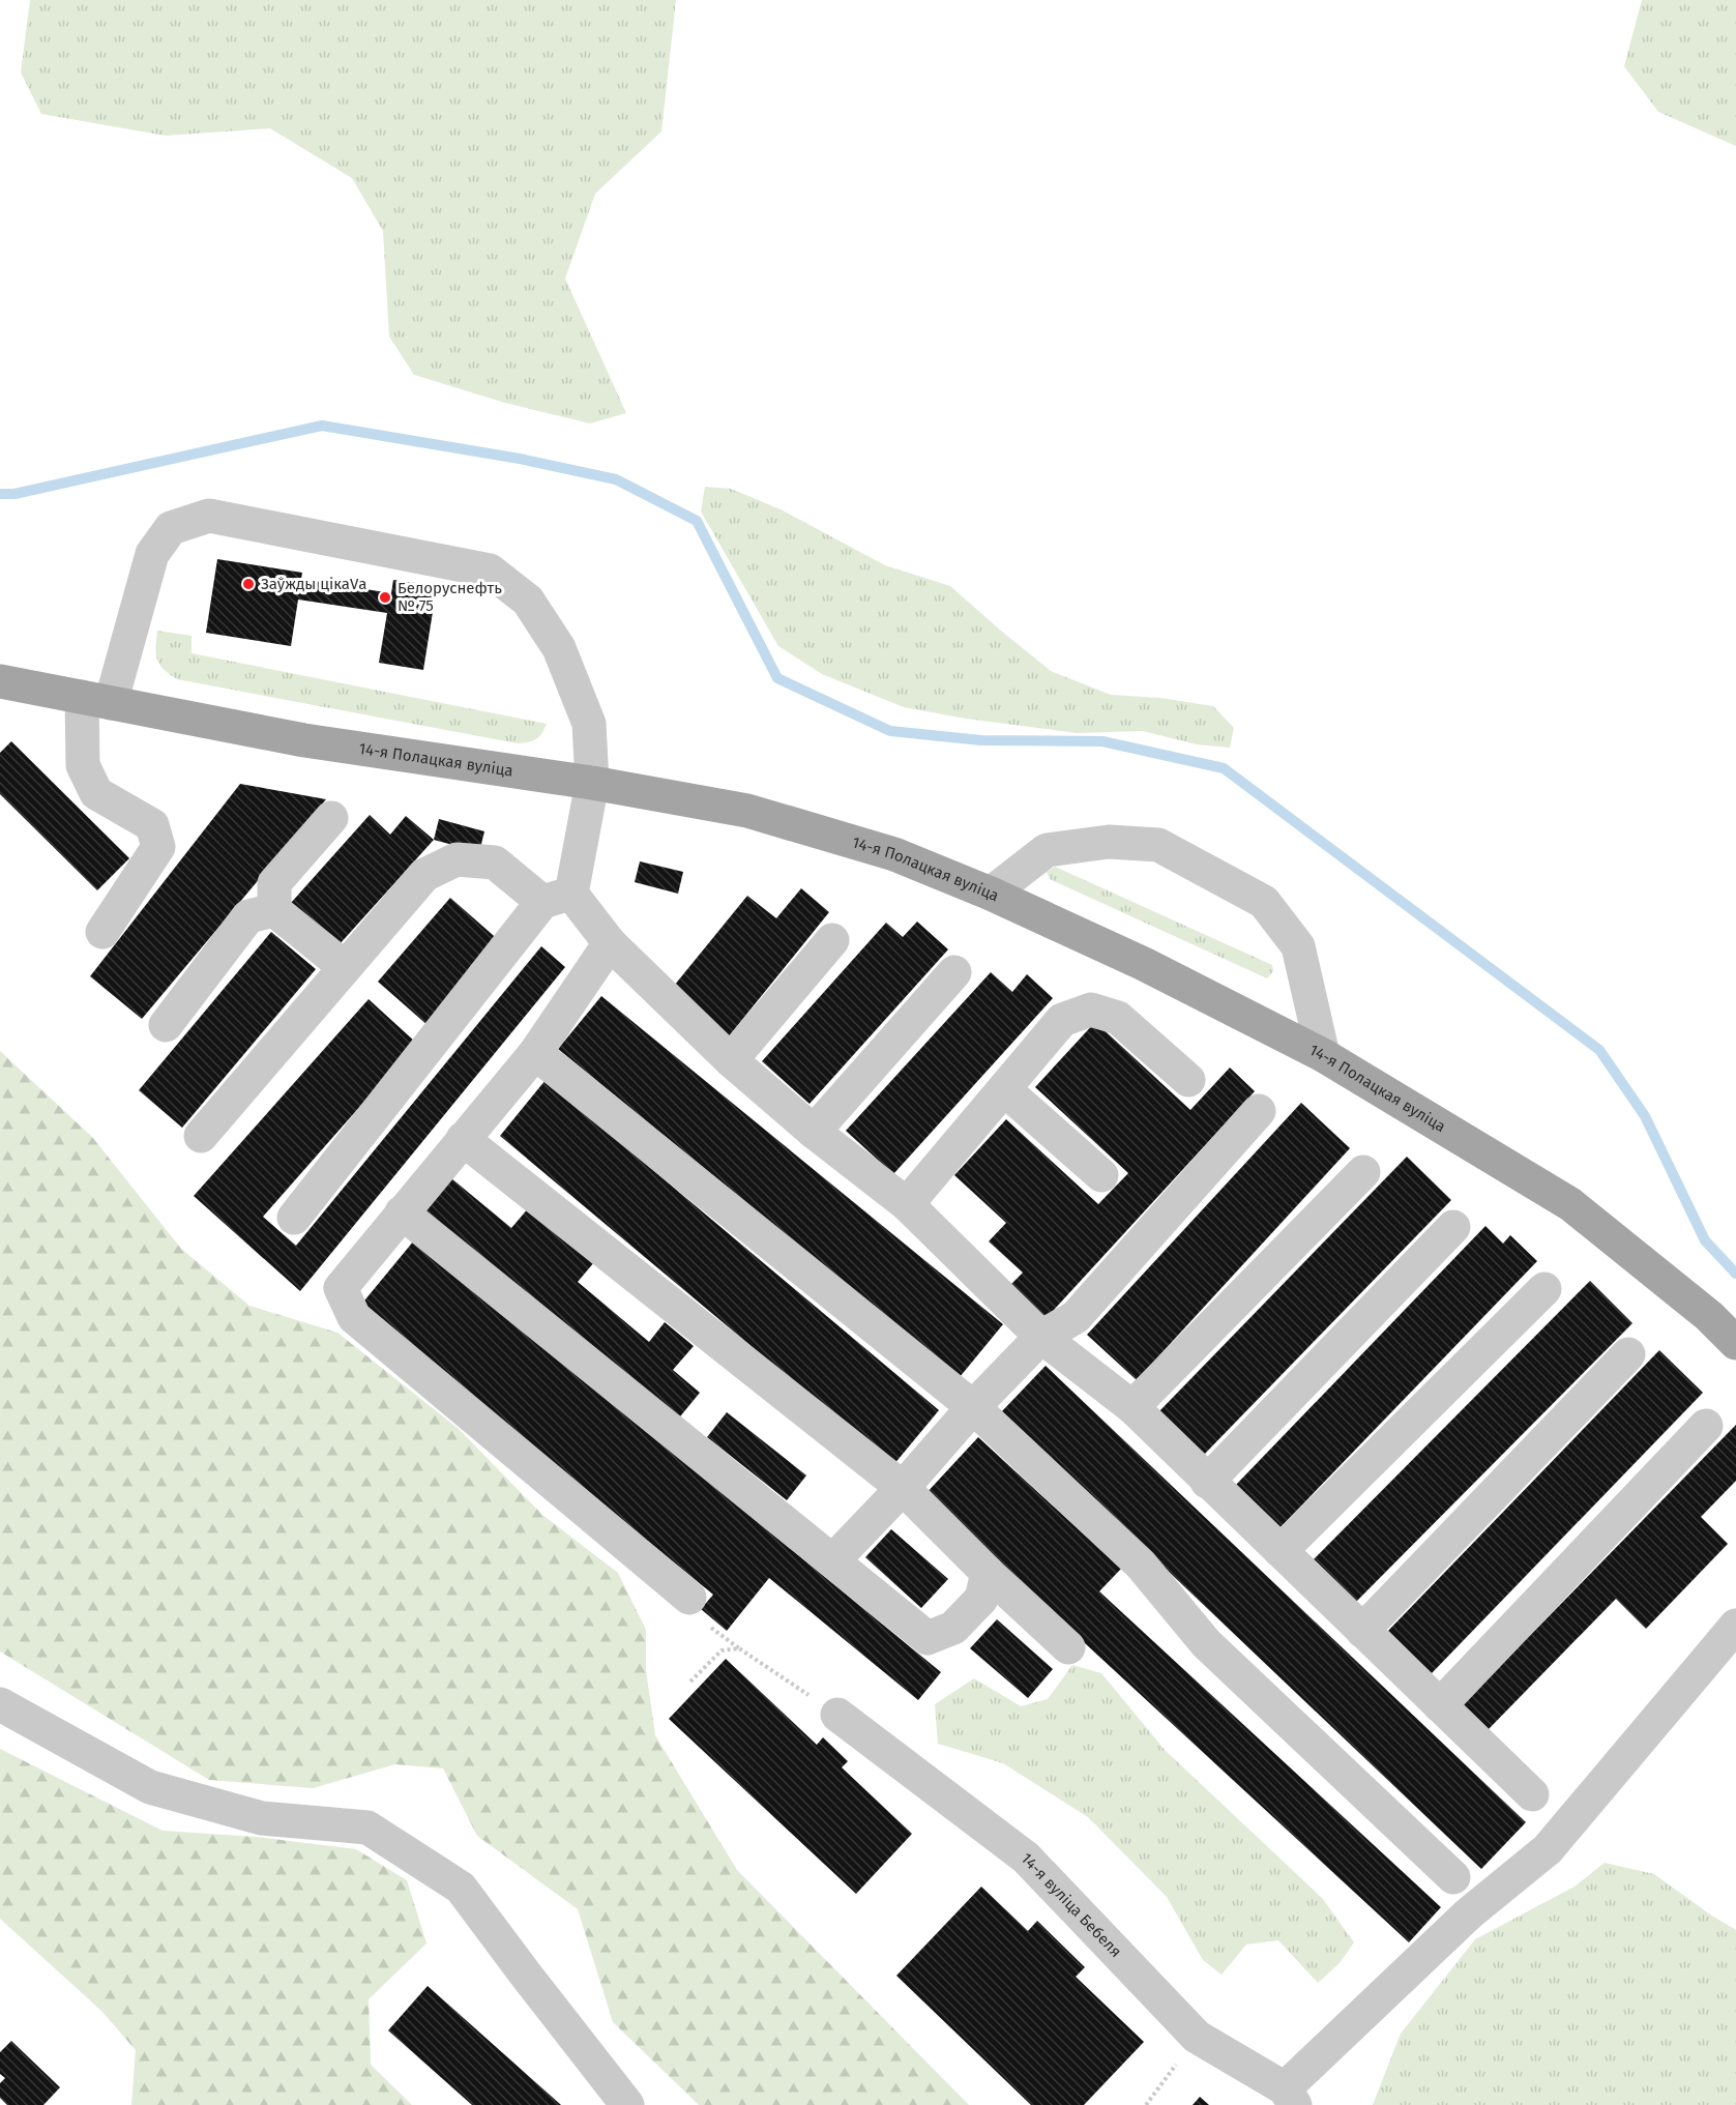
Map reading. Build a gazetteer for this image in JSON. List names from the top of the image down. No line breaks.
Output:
{"streets":{"main road":["14-я Полацкая вуліца"],"street":["14-я вуліца Бебеля"]},"places":["Заўжды цікаVа","Белоруснефть № 75"]}
